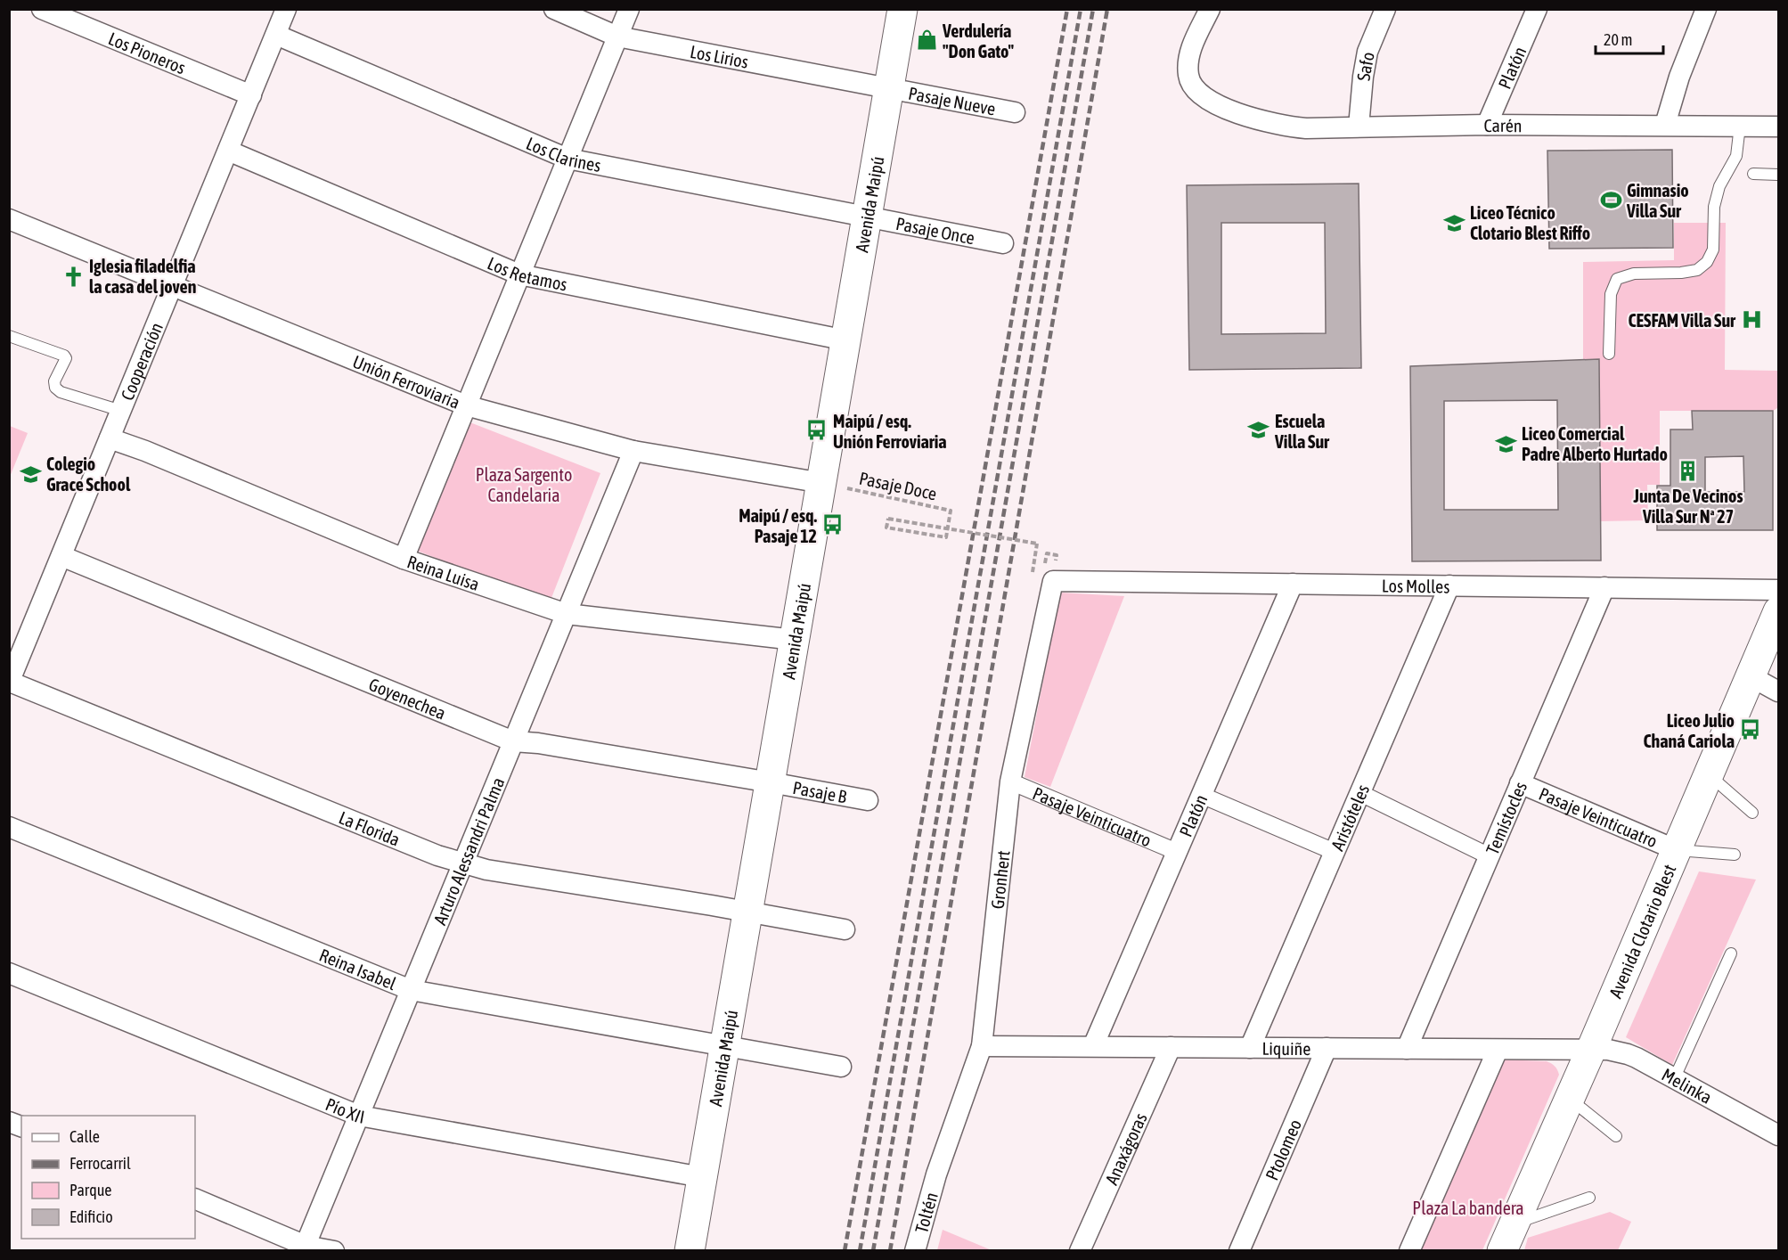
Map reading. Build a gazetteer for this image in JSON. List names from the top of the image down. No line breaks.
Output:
{"streets":{"main road":["Avenida Maipú","Avenida Clotario Blest"],"street":["Los Pioneros","Los Lirios","Safo","Platón","Pasaje Nueve","Carén","Los Clarines","Pasaje Once","Los Retamos","Cooperación","Unión Ferroviaria","Reina Luisa","Los Molles","Goyenechea","Pasaje B","Pasaje Veinticuatro","Aristóteles","Temístocles","La Florida","Arturo Alessandri Palma","Gronhert","Reina Isabel","Liquiñe","Melinka","Pío XII","Anaxágoras","Ptolomeo","Toltén"],"path":["Pasaje Doce"]},"crossings":[["Los Pioneros","Cooperación"],["Los Lirios","Pasaje Nueve"],["Los Lirios","Avenida Maipú"],["Safo","Carén"],["Platón","Carén"],["Platón","Los Molles"],["Platón","Pasaje Veinticuatro"],["Platón","Liquiñe"],["Pasaje Nueve","Avenida Maipú"],["Los Clarines","Avenida Maipú"],["Los Clarines","Pasaje Once"],["Los Clarines","Cooperación"],["Avenida Maipú","Pasaje Once"],["Avenida Maipú","Los Retamos"],["Avenida Maipú","Unión Ferroviaria"],["Avenida Maipú","Pasaje Doce"],["Avenida Maipú","Reina Luisa"],["Avenida Maipú","Goyenechea"],["Avenida Maipú","Pasaje B"],["Avenida Maipú","La Florida"],["Avenida Maipú","Reina Isabel"],["Avenida Maipú","Pío XII"],["Los Retamos","Cooperación"],["Cooperación","Unión Ferroviaria"],["Cooperación","Reina Luisa"],["Cooperación","Goyenechea"],["Cooperación","La Florida"],["Unión Ferroviaria","Pasaje Doce"],["Unión Ferroviaria","Arturo Alessandri Palma"],["Reina Luisa","Arturo Alessandri Palma"],["Los Molles","Aristóteles"],["Los Molles","Temístocles"],["Los Molles","Gronhert"],["Goyenechea","Pasaje B"],["Goyenechea","Arturo Alessandri Palma"],["Pasaje Veinticuatro","Temístocles"],["Pasaje Veinticuatro","Gronhert"],["Pasaje Veinticuatro","Avenida Clotario Blest"],["Aristóteles","Liquiñe"],["Temístocles","Liquiñe"],["La Florida","Arturo Alessandri Palma"],["Arturo Alessandri Palma","Reina Isabel"],["Arturo Alessandri Palma","Pío XII"],["Gronhert","Liquiñe"],["Gronhert","Toltén"],["Avenida Clotario Blest","Liquiñe"],["Avenida Clotario Blest","Melinka"],["Liquiñe","Melinka"],["Liquiñe","Anaxágoras"],["Liquiñe","Ptolomeo"]],"parks":["Plaza Sargento Candelaria","Plaza La bandera"],"places":{"shop":["Verdulería \"Don Gato\""],"sports":["Gimnasio Villa Sur"],"school or university":["Liceo Técnico Clotario Blest Riffo","Escuela Villa Sur","Liceo Comercial Padre Alberto Hurtado","Colegio Grace School"],"church":["Iglesia filadelfia la casa del joven"],"hospital":["CESFAM Villa Sur"],"bus stop":["Maipú / esq. Unión Ferroviaria","Maipú / esq. Pasaje 12","Liceo Julio Chaná Cariola"],"building":["Junta De Vecinos Villa Sur Nª 27"]},"legend":["Calle","Ferrocarril","Parque","Edificio"],"scale_bar":"20 m"}
